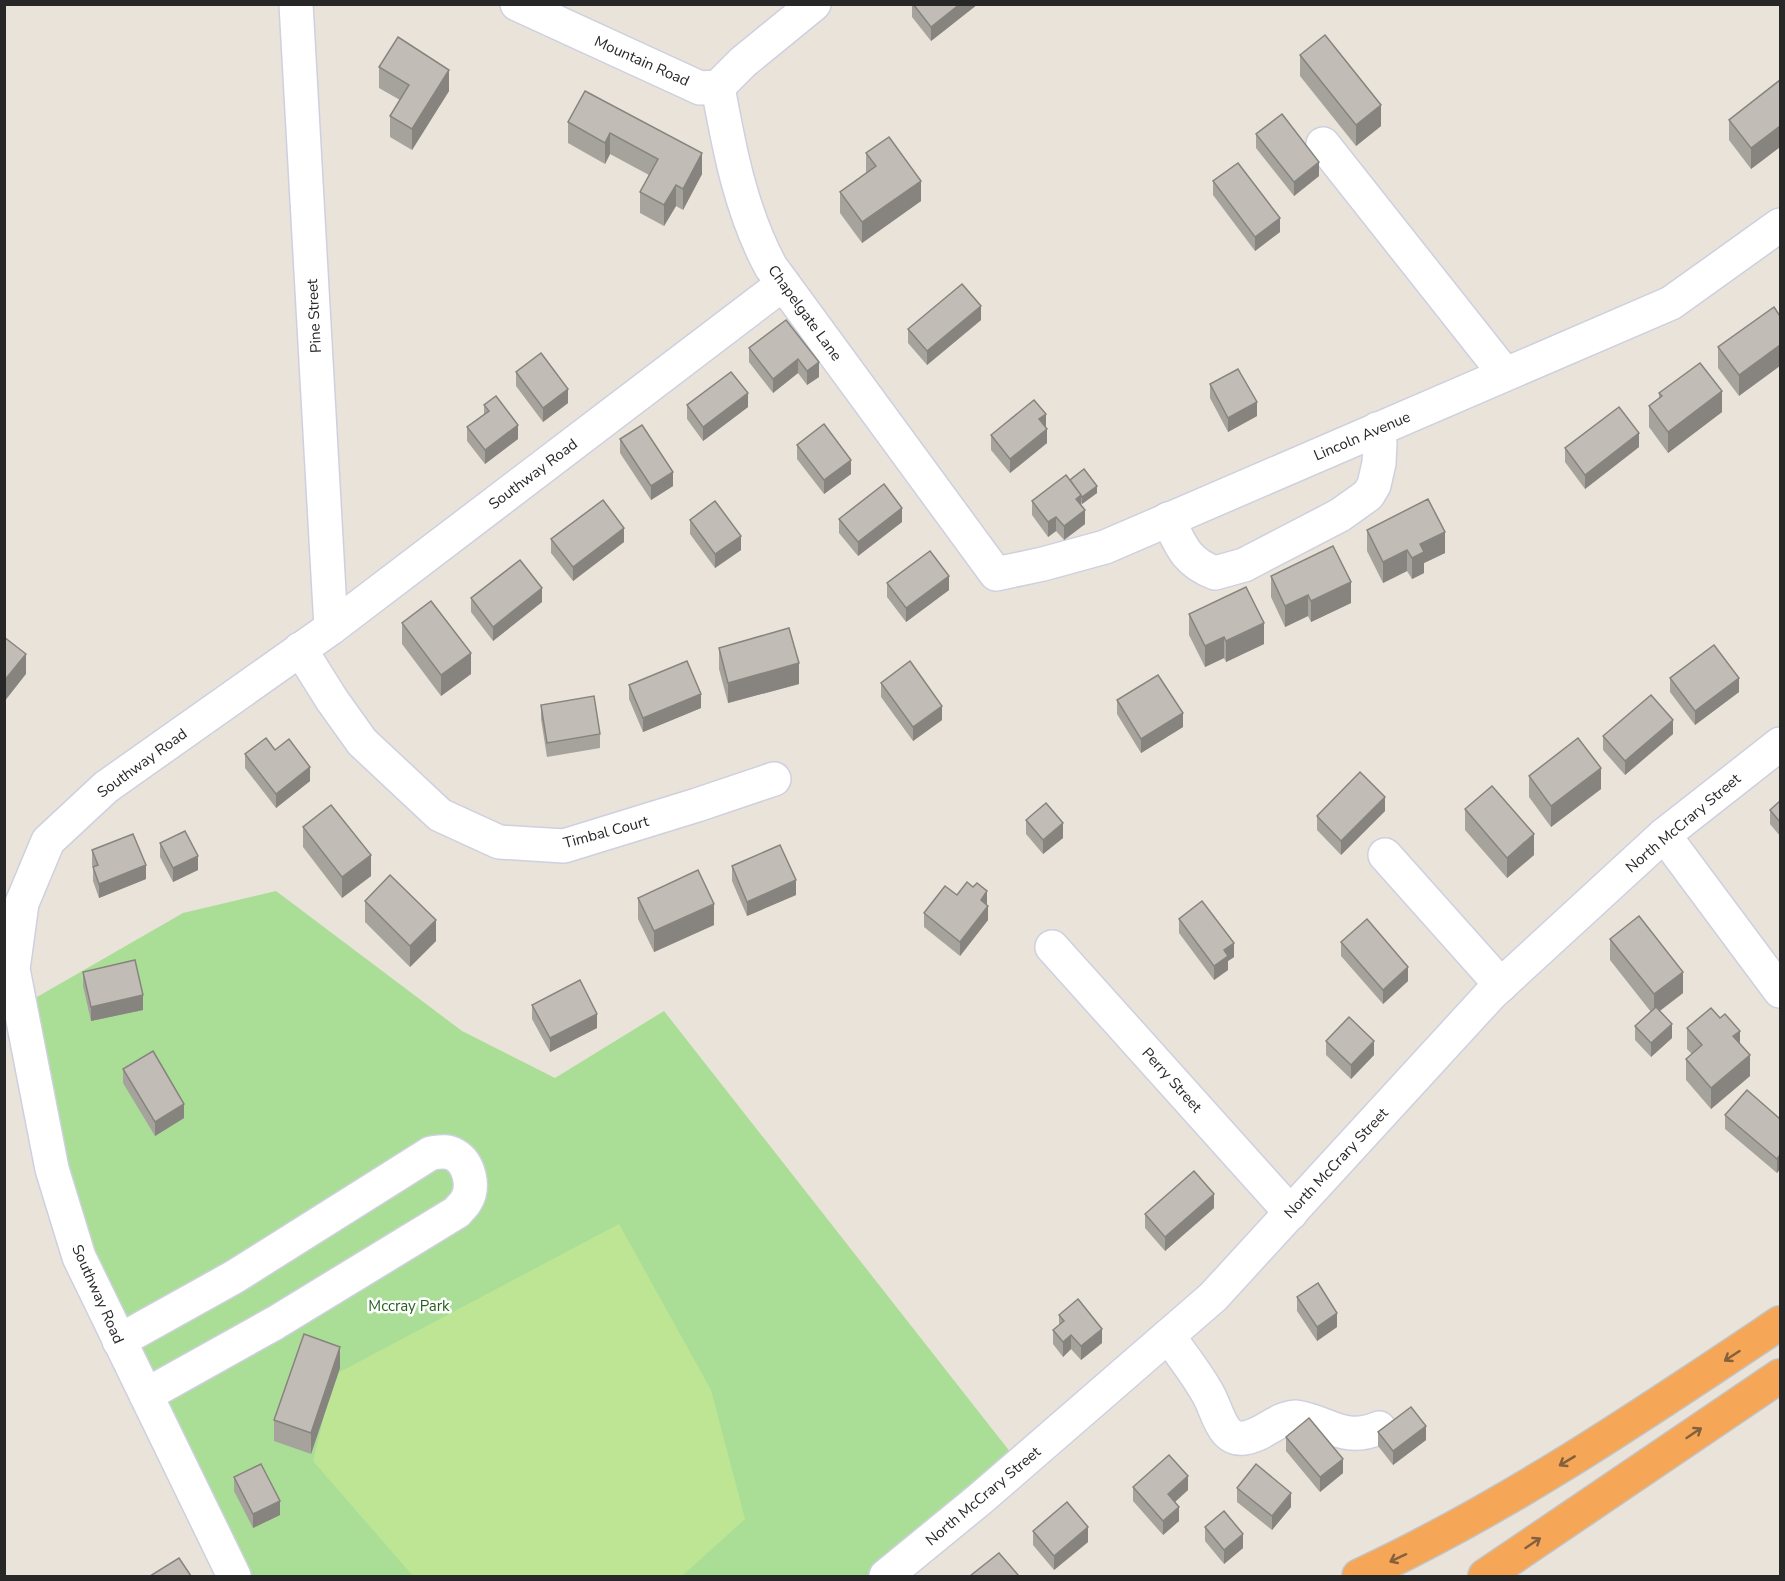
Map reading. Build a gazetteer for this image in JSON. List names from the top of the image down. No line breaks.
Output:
{"streets":{"street":["Mountain Road","Chapelgate Lane","Pine Street","Lincoln Avenue","Southway Road","North McCrary Street","Timbal Court","Perry Street"]},"crossings":[["Mountain Road","Chapelgate Lane"],["Chapelgate Lane","Lincoln Avenue"],["Chapelgate Lane","Southway Road"],["Pine Street","Southway Road"],["Southway Road","Timbal Court"],["North McCrary Street","Perry Street"]],"parks":["Mccray Park"]}
